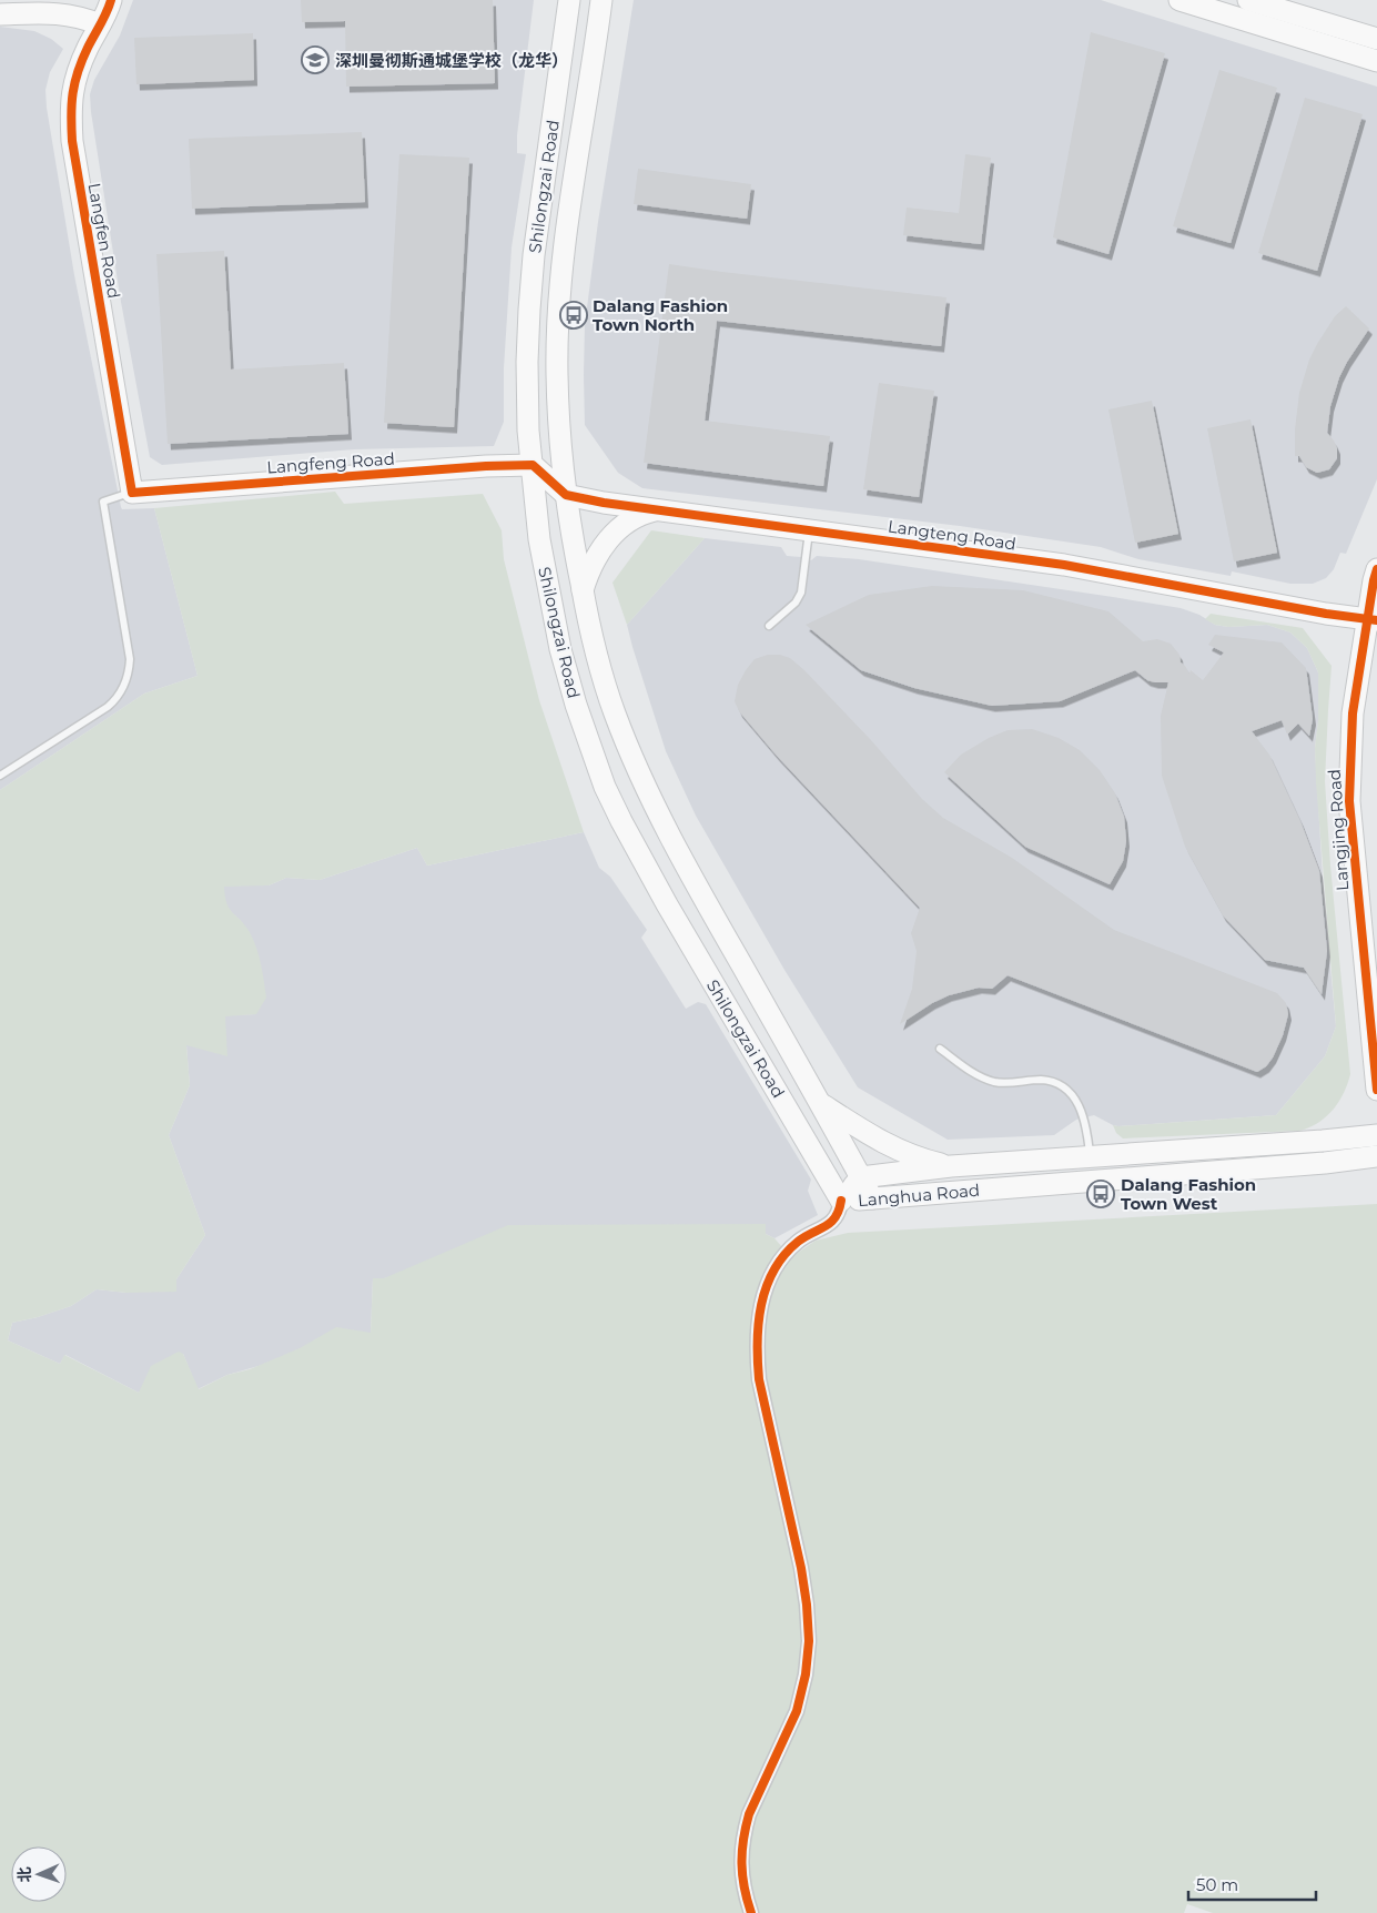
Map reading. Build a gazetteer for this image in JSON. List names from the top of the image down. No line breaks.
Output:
{"streets":{"main road":["Shilongzai Road","Langfen Road","Langfeng Road","Langteng Road","Langjing Road","Langhua Road"]},"crossings":[["Shilongzai Road","Langfeng Road"],["Shilongzai Road","Langteng Road"],["Shilongzai Road","Langhua Road"],["Langfen Road","Langfeng Road"],["Langteng Road","Langjing Road"]],"places":{"school or university":["深圳曼彻斯通城堡学校（龙华）"],"bus stop":["Dalang Fashion Town North","Dalang Fashion Town West"]},"scale_bar":"50 m","north":"left"}
